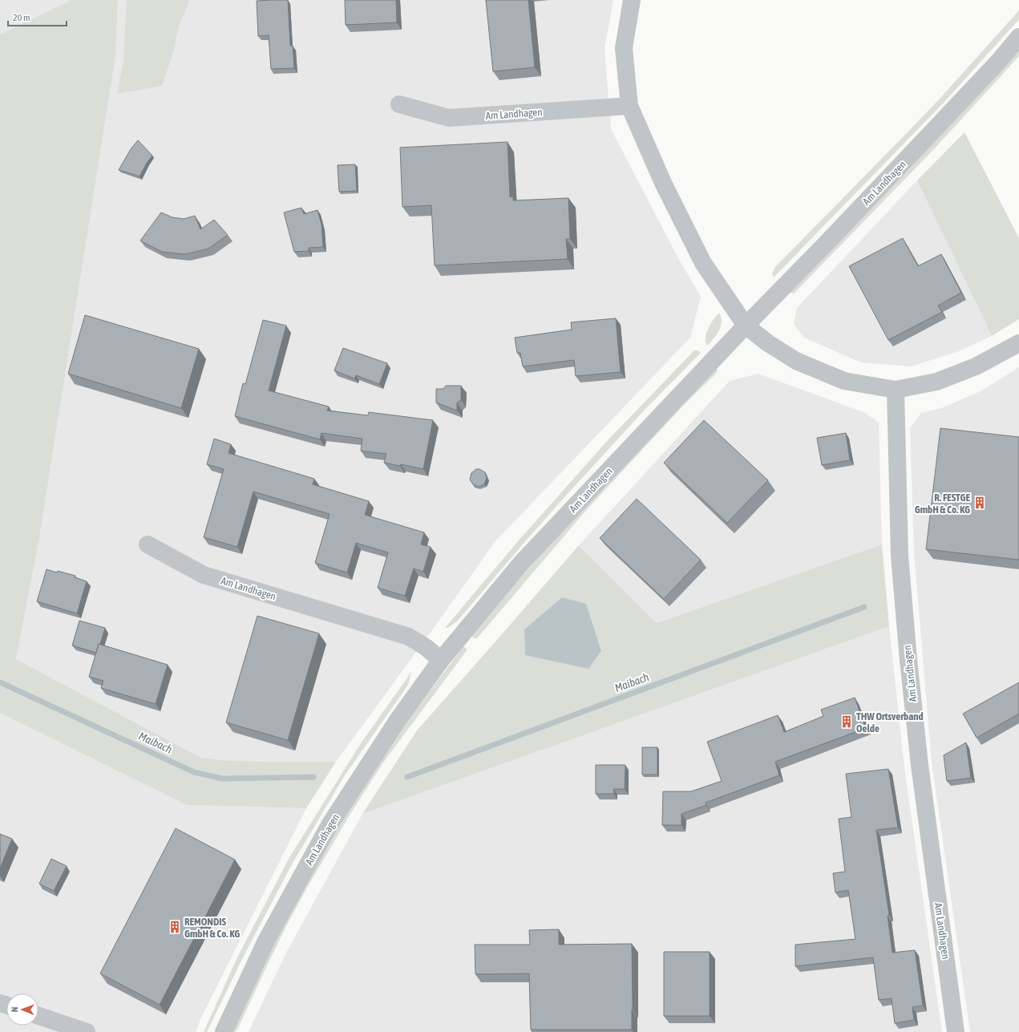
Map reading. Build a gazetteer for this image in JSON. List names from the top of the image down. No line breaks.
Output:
{"streets":{"street":["Am Landhagen"]},"water":["Maibach"],"places":{"building":["R. FESTGE GmbH & Co. KG","THW Ortsverband Oelde","REMONDIS GmbH & Co. KG"]},"scale_bar":"20 m","north":"left"}
